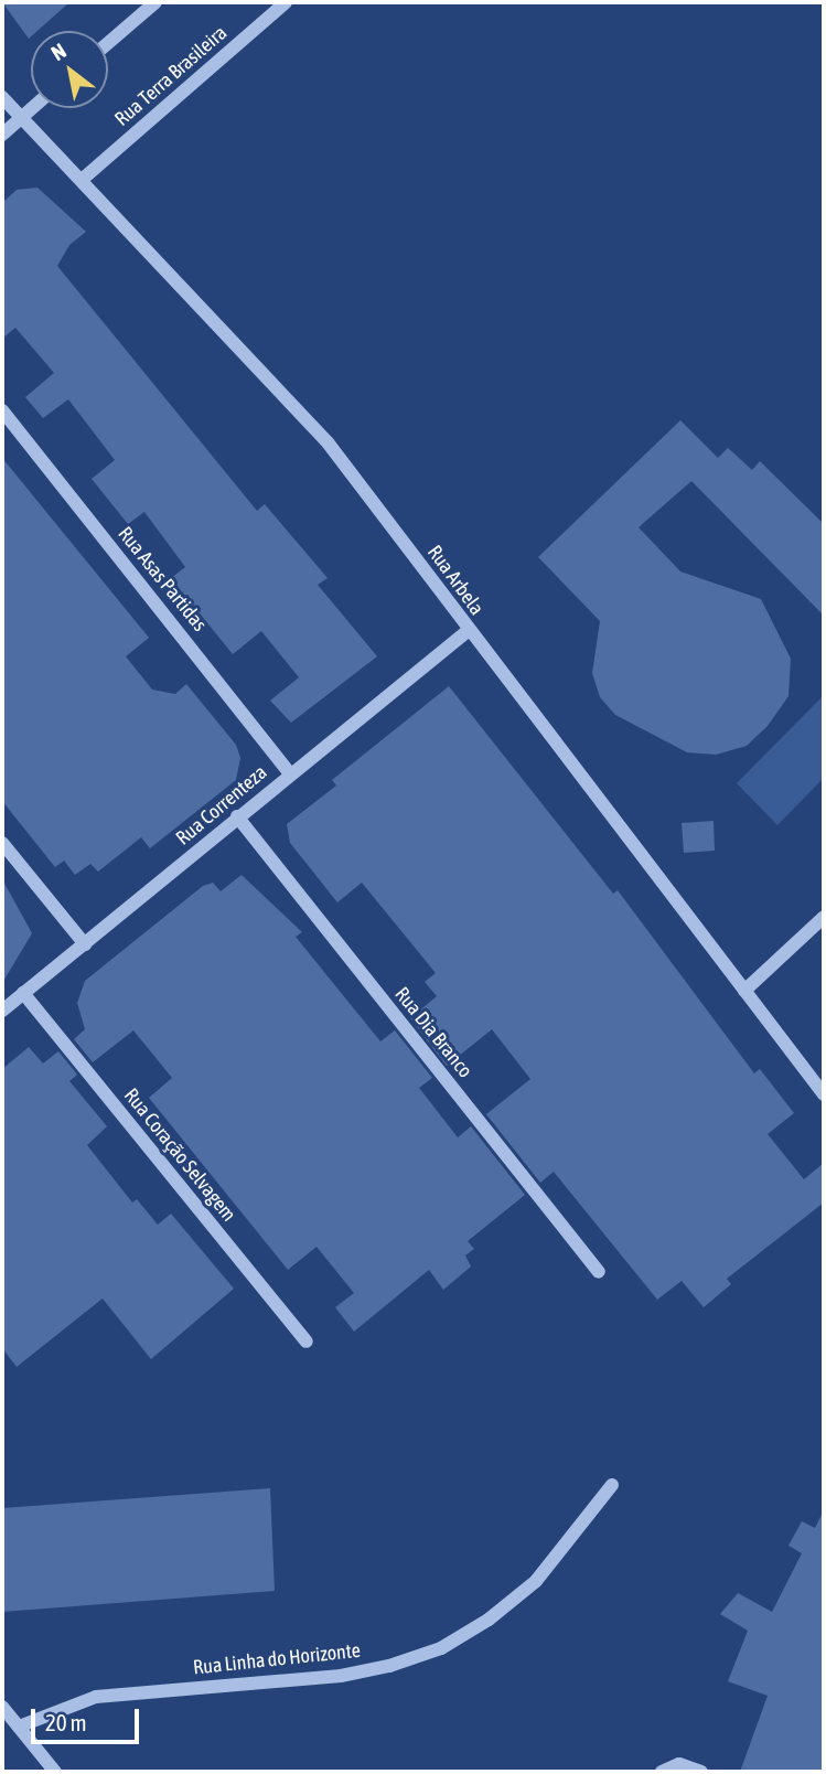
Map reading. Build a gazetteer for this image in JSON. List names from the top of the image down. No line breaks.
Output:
{"streets":{"street":["Rua Terra Brasileira","Rua Asas Partidas","Rua Arbela","Rua Correnteza","Rua Dia Branco","Rua Coração Selvagem","Rua Linha do Horizonte"]},"crossings":[["Rua Terra Brasileira","Rua Arbela"],["Rua Asas Partidas","Rua Correnteza"],["Rua Arbela","Rua Correnteza"],["Rua Correnteza","Rua Dia Branco"],["Rua Correnteza","Rua Coração Selvagem"]],"scale_bar":"20 m","north":"top left"}
